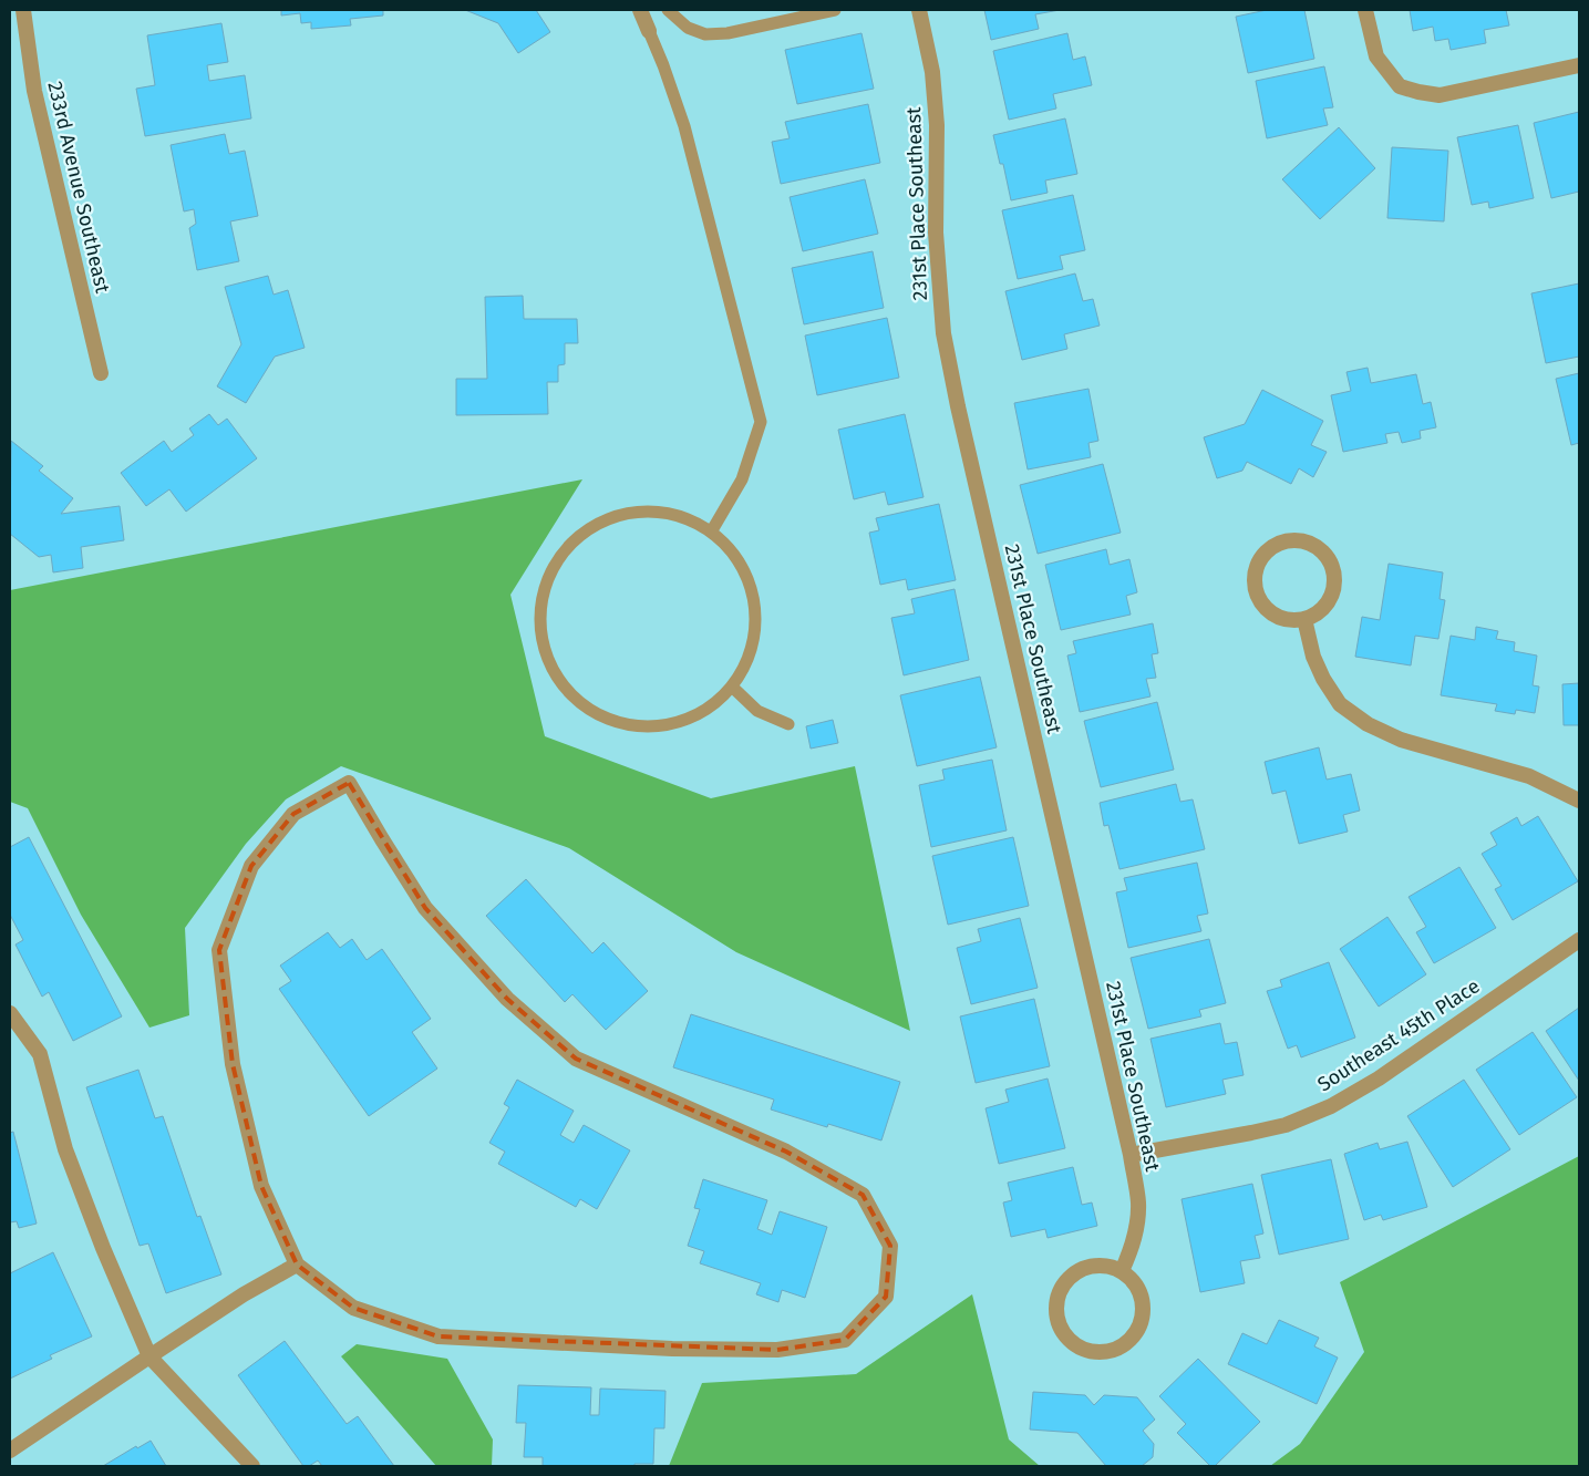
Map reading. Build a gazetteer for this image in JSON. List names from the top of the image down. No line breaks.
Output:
{"streets":{"street":["233rd Avenue Southeast","231st Place Southeast","Southeast 45th Place"]},"crossings":[["231st Place Southeast","Southeast 45th Place"]]}
